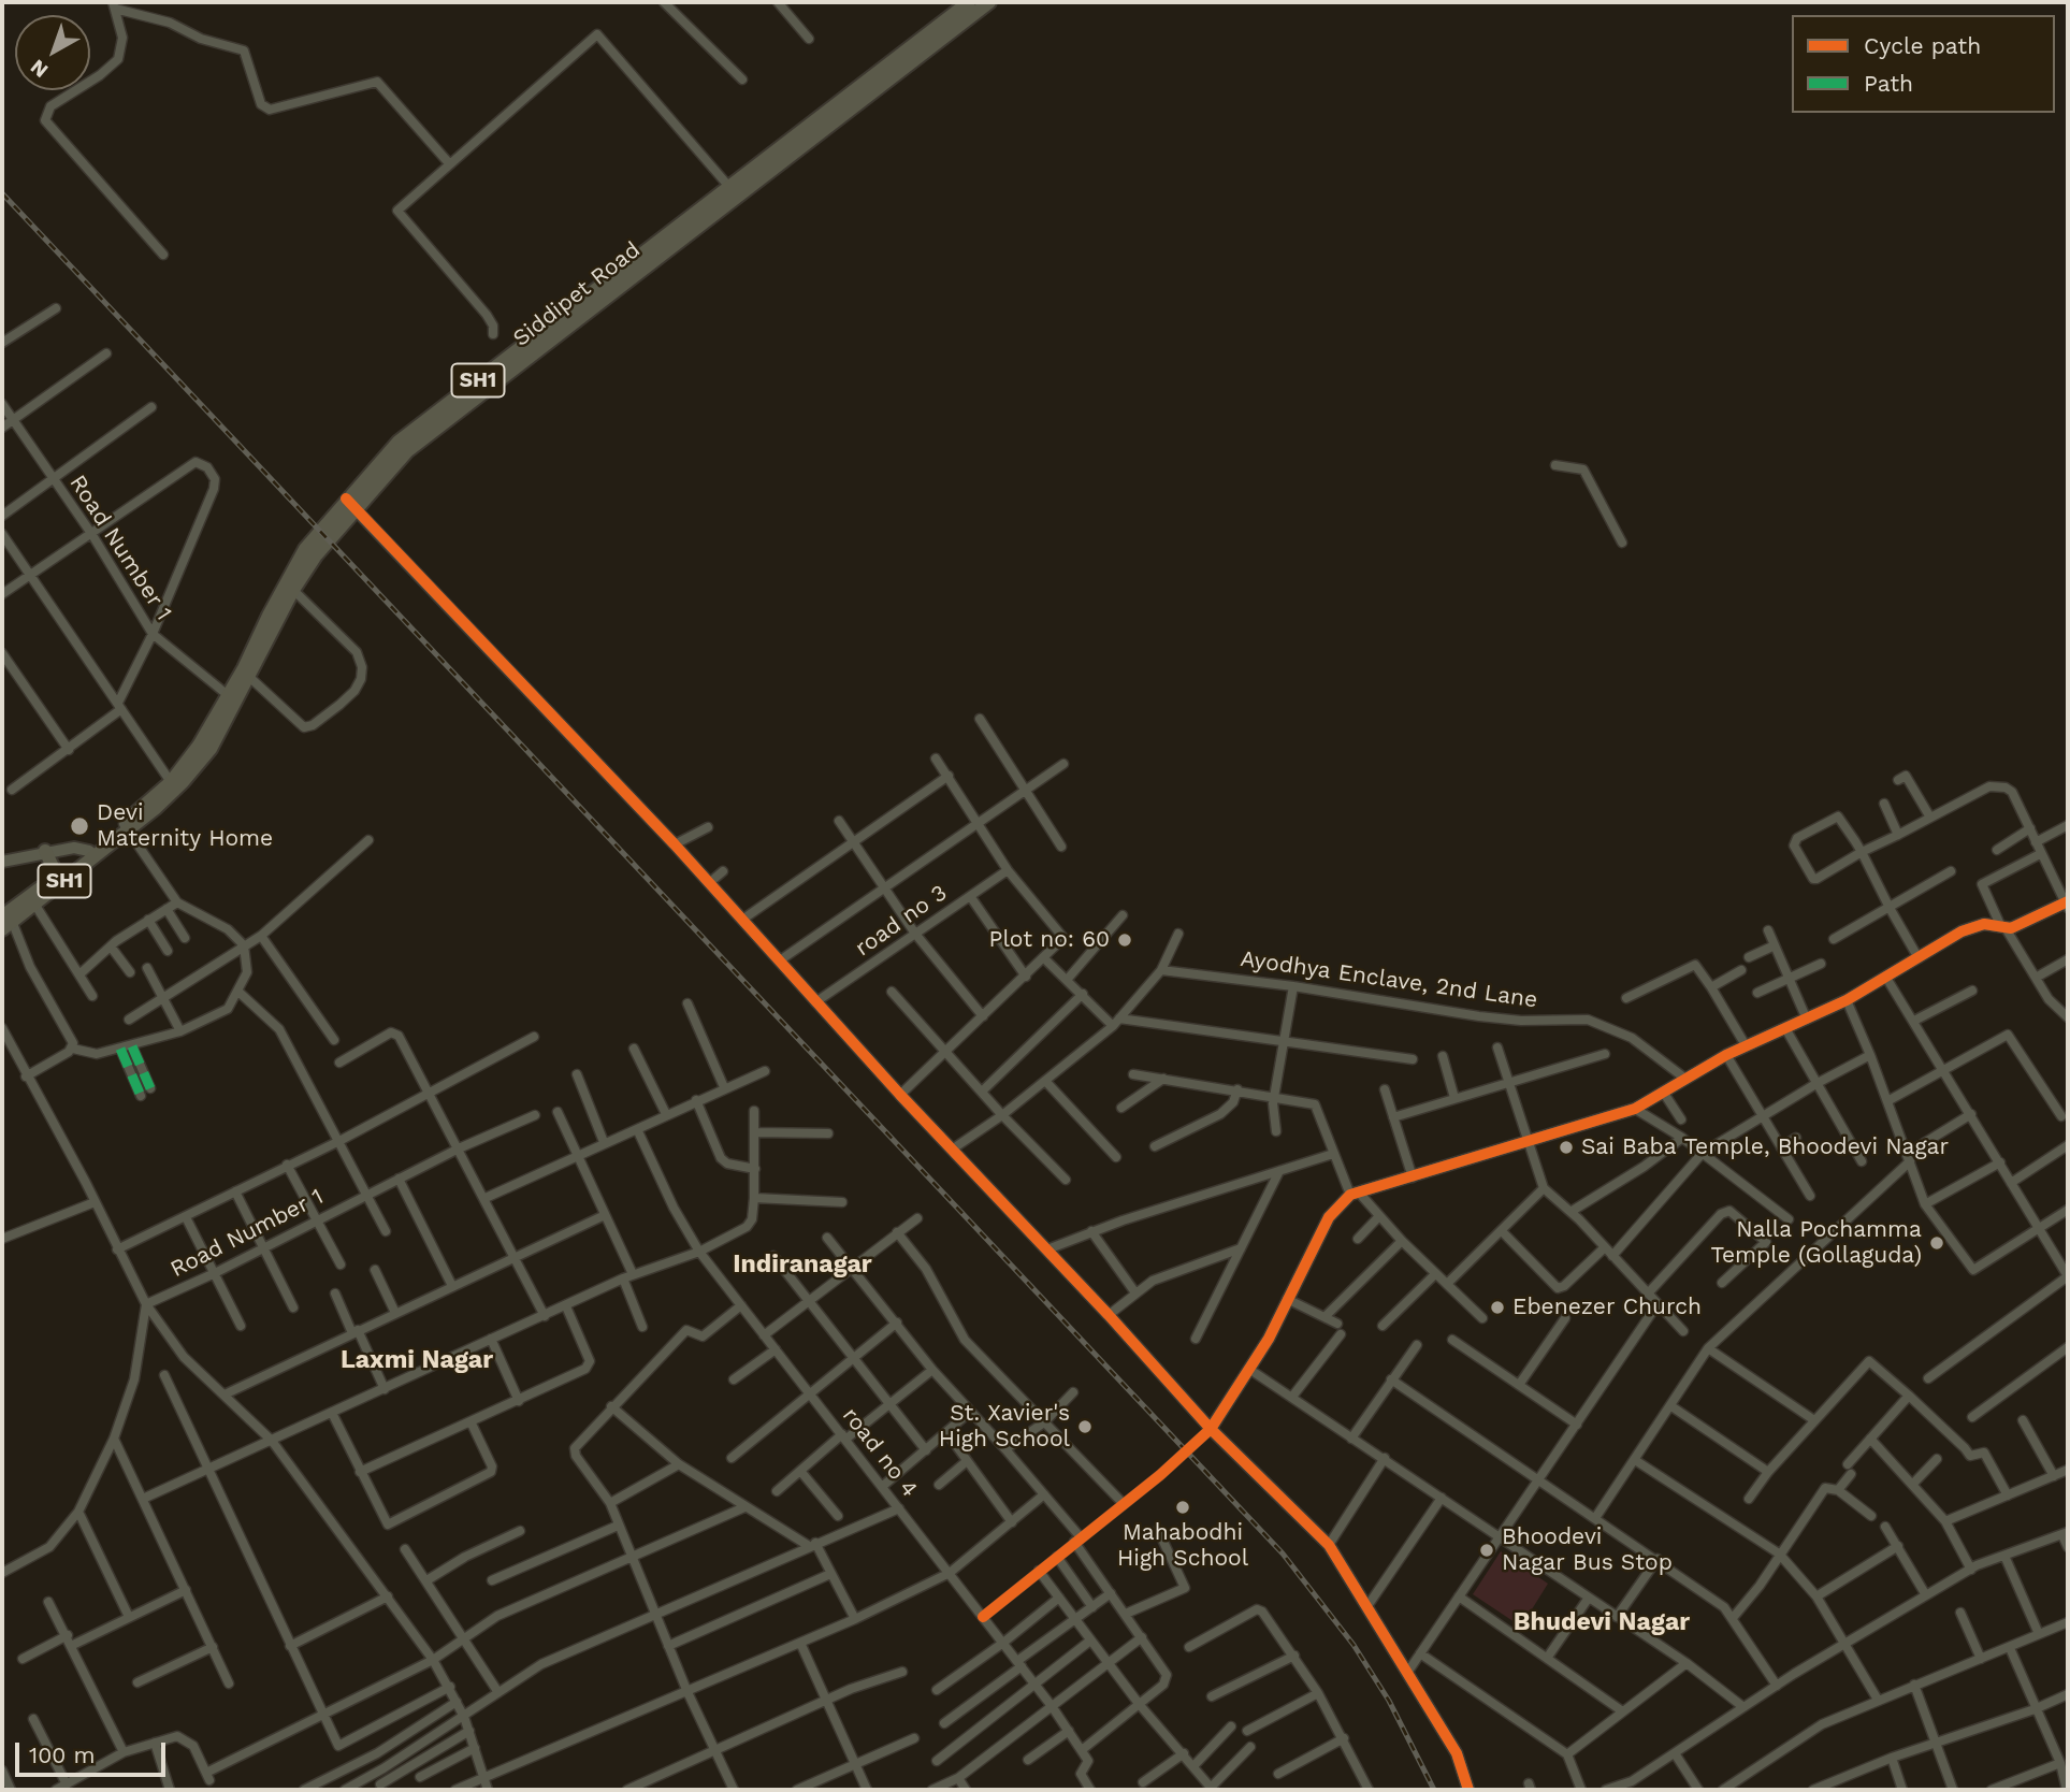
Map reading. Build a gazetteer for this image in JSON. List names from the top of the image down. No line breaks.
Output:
{"streets":{"main road":["Siddipet Road","SH1"],"street":["Road Number 1","road no 3","Ayodhya Enclave, 2nd Lane","road no 4"]},"crossings":[["Siddipet Road","Road Number 1"]],"districts":["Indiranagar","Laxmi Nagar","Bhudevi Nagar"],"places":["Devi Maternity Home","Plot no: 60","Sai Baba Temple, Bhoodevi Nagar","Nalla Pochamma Temple (Gollaguda)","Ebenezer Church","St. Xavier's High School","Mahabodhi High School","Bhoodevi Nagar Bus Stop"],"legend":["Cycle path","Path"],"scale_bar":"100 m","north":"bottom left"}
